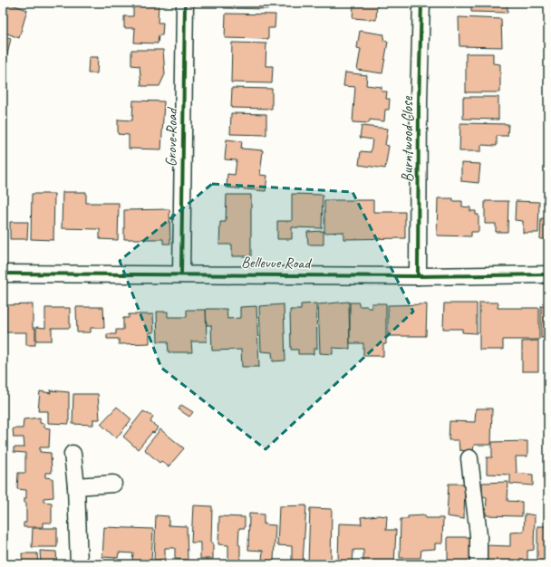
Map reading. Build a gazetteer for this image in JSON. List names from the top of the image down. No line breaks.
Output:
{"streets":{"street":["Grove Road","Burntwood Close","Bellevue Road"]},"crossings":[["Grove Road","Bellevue Road"],["Burntwood Close","Bellevue Road"]]}
